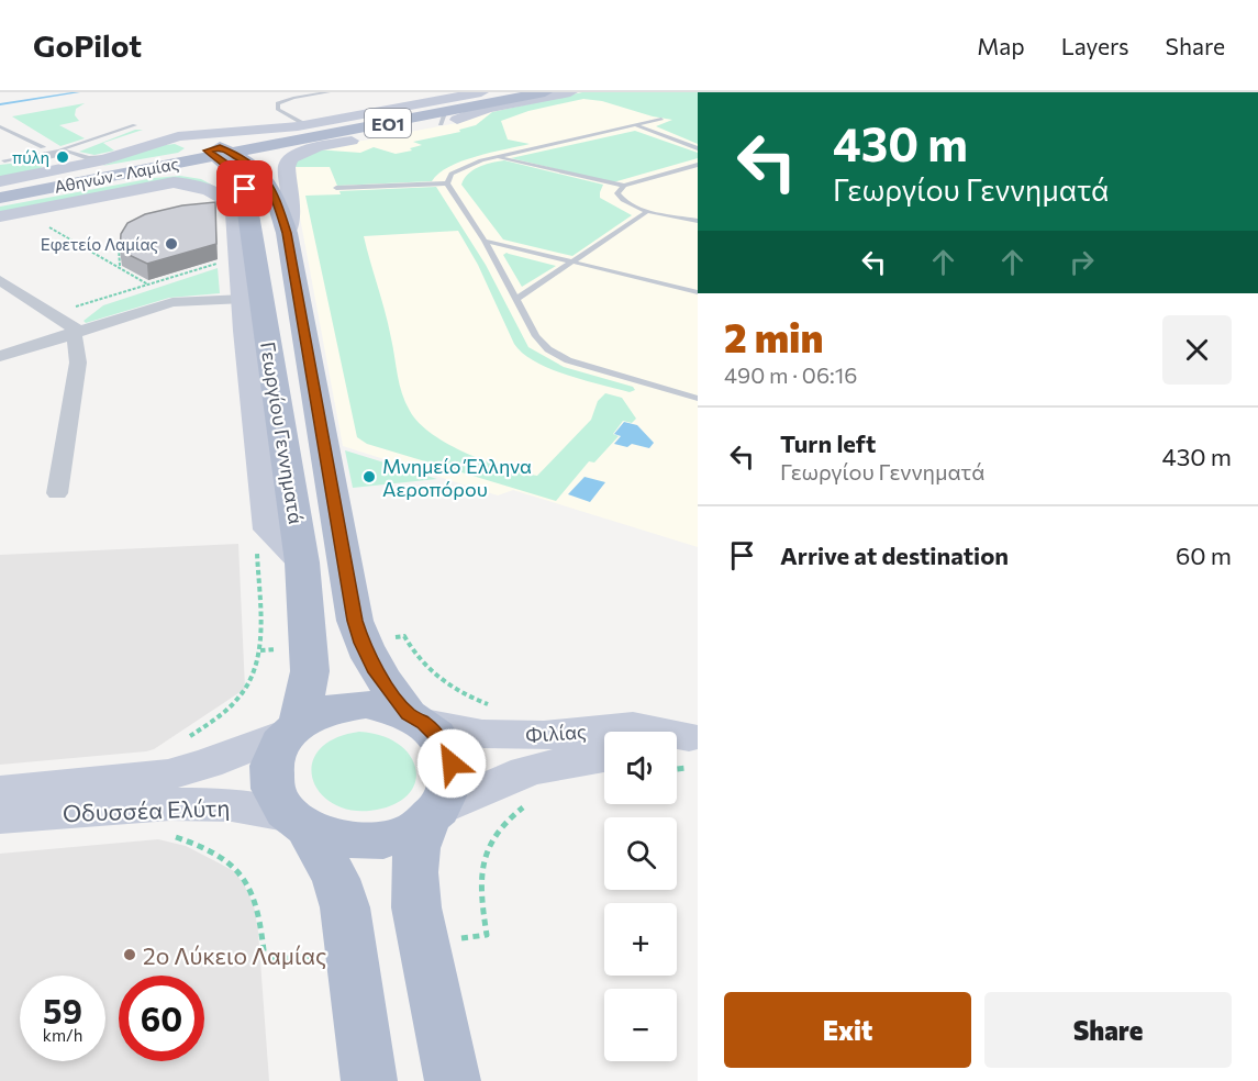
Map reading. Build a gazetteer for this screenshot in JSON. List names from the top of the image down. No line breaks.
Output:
{"streets":{"main road":["ΕΟ1","Αθηνών - Λαμίας","Γεωργίου Γεννηματά"],"street":["Φιλίας","Οδυσσέα Ελύτη"]},"crossings":[["Αθηνών - Λαμίας","Γεωργίου Γεννηματά"],["Γεωργίου Γεννηματά","Φιλίας"],["Γεωργίου Γεννηματά","Οδυσσέα Ελύτη"],["Φιλίας","Οδυσσέα Ελύτη"]],"places":["πύλη","Εφετείο Λαμίας","Μνημείο Έλληνα Αεροπόρου","2ο Λύκειο Λαμίας"],"page":{"header":"GoPilot","nav":["Map","Layers","Share"],"turn":["430 m","Γεωργίου Γεννηματά"],"heading":["2 min","490 m · 06:16"],"list":[{"name":"Turn left","note":"Γεωργίου Γεννηματά","value":"430 m"},{"name":"Arrive at destination","value":"60 m"}],"map_buttons":["+","−"],"speed":"59 km/h","limit":"60","buttons":["Exit","Share"]}}
